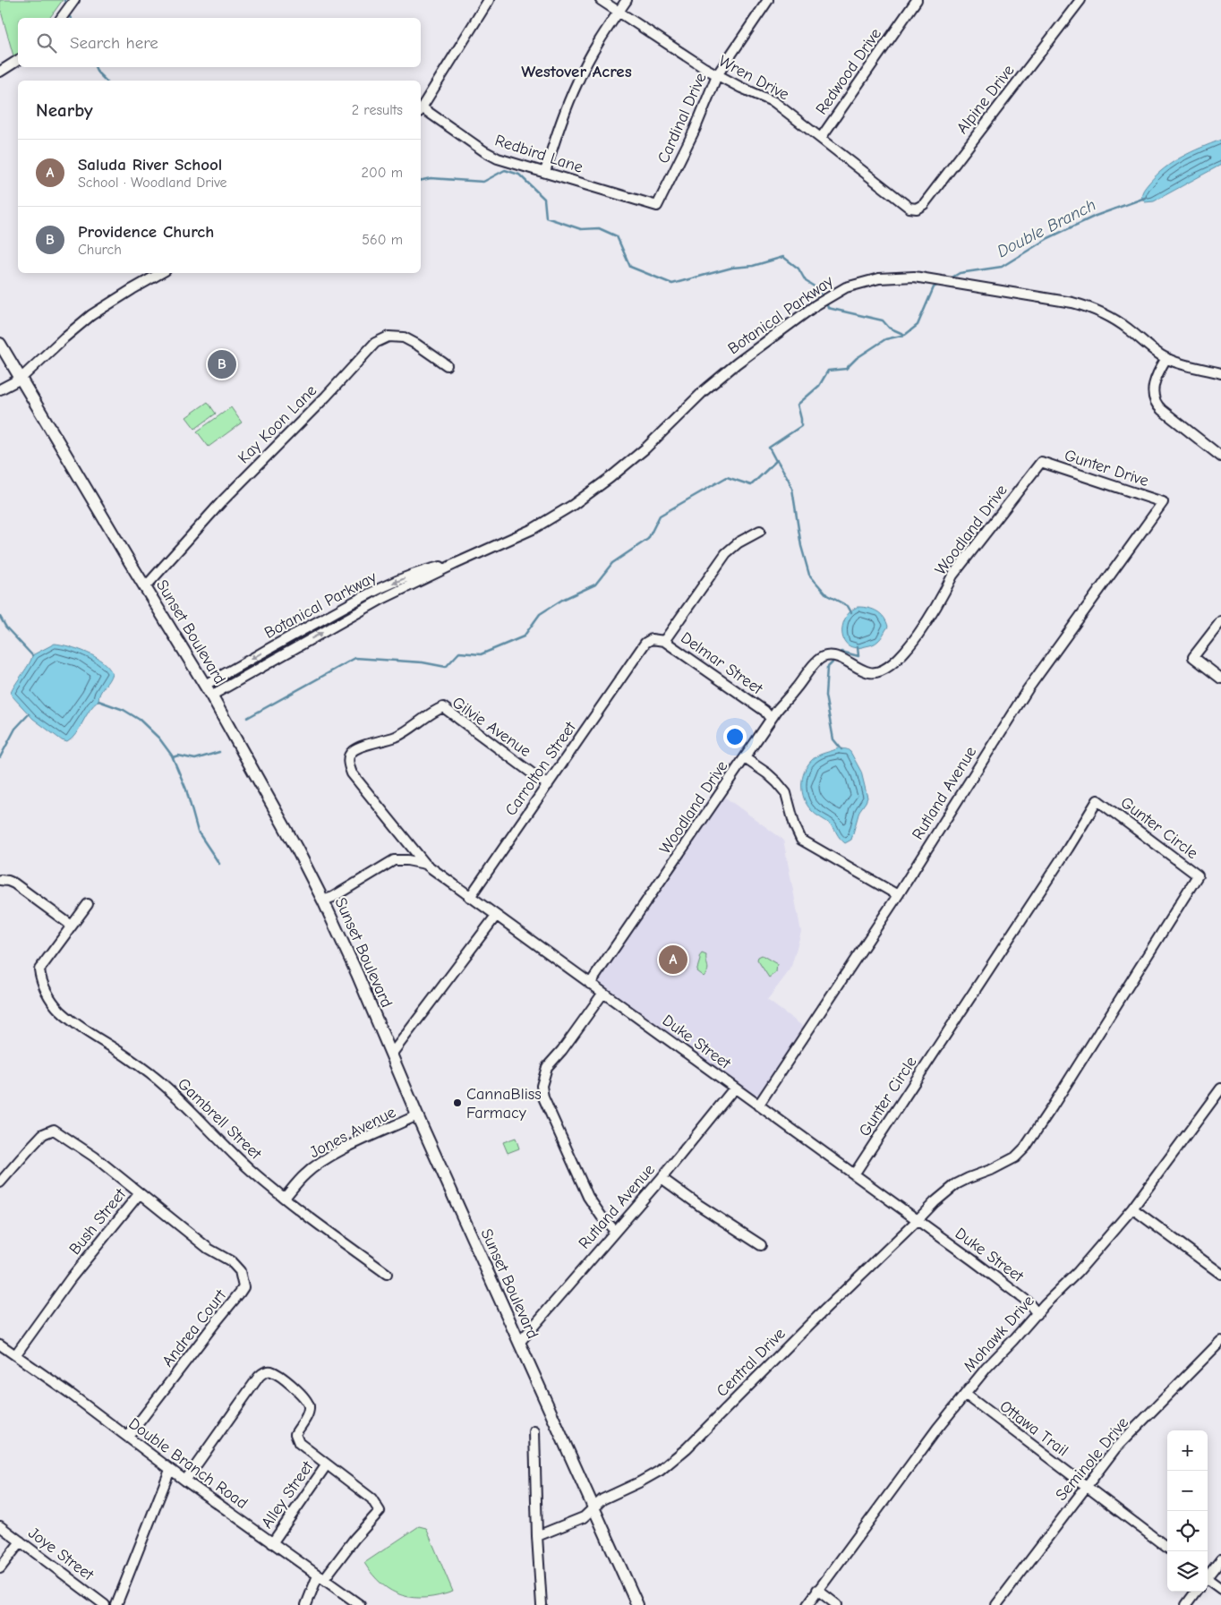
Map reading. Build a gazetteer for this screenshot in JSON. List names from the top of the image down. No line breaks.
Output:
{"streets":{"main road":["Sunset Boulevard"],"street":["Redwood Drive","Wren Drive","Alpine Drive","Cardinal Drive","Redbird Lane","Botanical Parkway","Kay Koon Lane","Gunter Drive","Woodland Drive","Delmar Street","Gilvie Avenue","Carrolton Street","Rutland Avenue","Gunter Circle","Duke Street","Gambrell Street","Jones Avenue","Bush Street","Andrea Court","Mohawk Drive","Central Drive","Ottawa Trail","Seminole Drive","Double Branch Road","Alley Street","Joye Street"]},"crossings":[["Redwood Drive","Wren Drive"],["Wren Drive","Alpine Drive"],["Wren Drive","Cardinal Drive"],["Cardinal Drive","Redbird Lane"],["Botanical Parkway","Sunset Boulevard"],["Kay Koon Lane","Sunset Boulevard"],["Gunter Drive","Woodland Drive"],["Gunter Drive","Rutland Avenue"],["Woodland Drive","Delmar Street"],["Woodland Drive","Duke Street"],["Sunset Boulevard","Rutland Avenue"],["Sunset Boulevard","Duke Street"],["Sunset Boulevard","Jones Avenue"],["Sunset Boulevard","Central Drive"],["Delmar Street","Carrolton Street"],["Gilvie Avenue","Carrolton Street"],["Gilvie Avenue","Duke Street"],["Carrolton Street","Duke Street"],["Rutland Avenue","Duke Street"],["Gunter Circle","Duke Street"],["Gunter Circle","Central Drive"],["Duke Street","Mohawk Drive"],["Duke Street","Central Drive"],["Gambrell Street","Jones Avenue"],["Bush Street","Andrea Court"],["Bush Street","Double Branch Road"],["Andrea Court","Double Branch Road"],["Mohawk Drive","Ottawa Trail"],["Ottawa Trail","Seminole Drive"],["Double Branch Road","Alley Street"]],"districts":["Westover Acres"],"water":["Double Branch"],"places":["CannaBliss Farmacy"],"page":{"search":"Search here","heading":["Nearby","2 results"],"list":[{"mark":"A","name":"Saluda River School","note":"School · Woodland Drive","value":"200 m"},{"mark":"B","name":"Providence Church","note":"Church","value":"560 m"}],"pins":["B","A"],"map_buttons":["+","−"]}}
